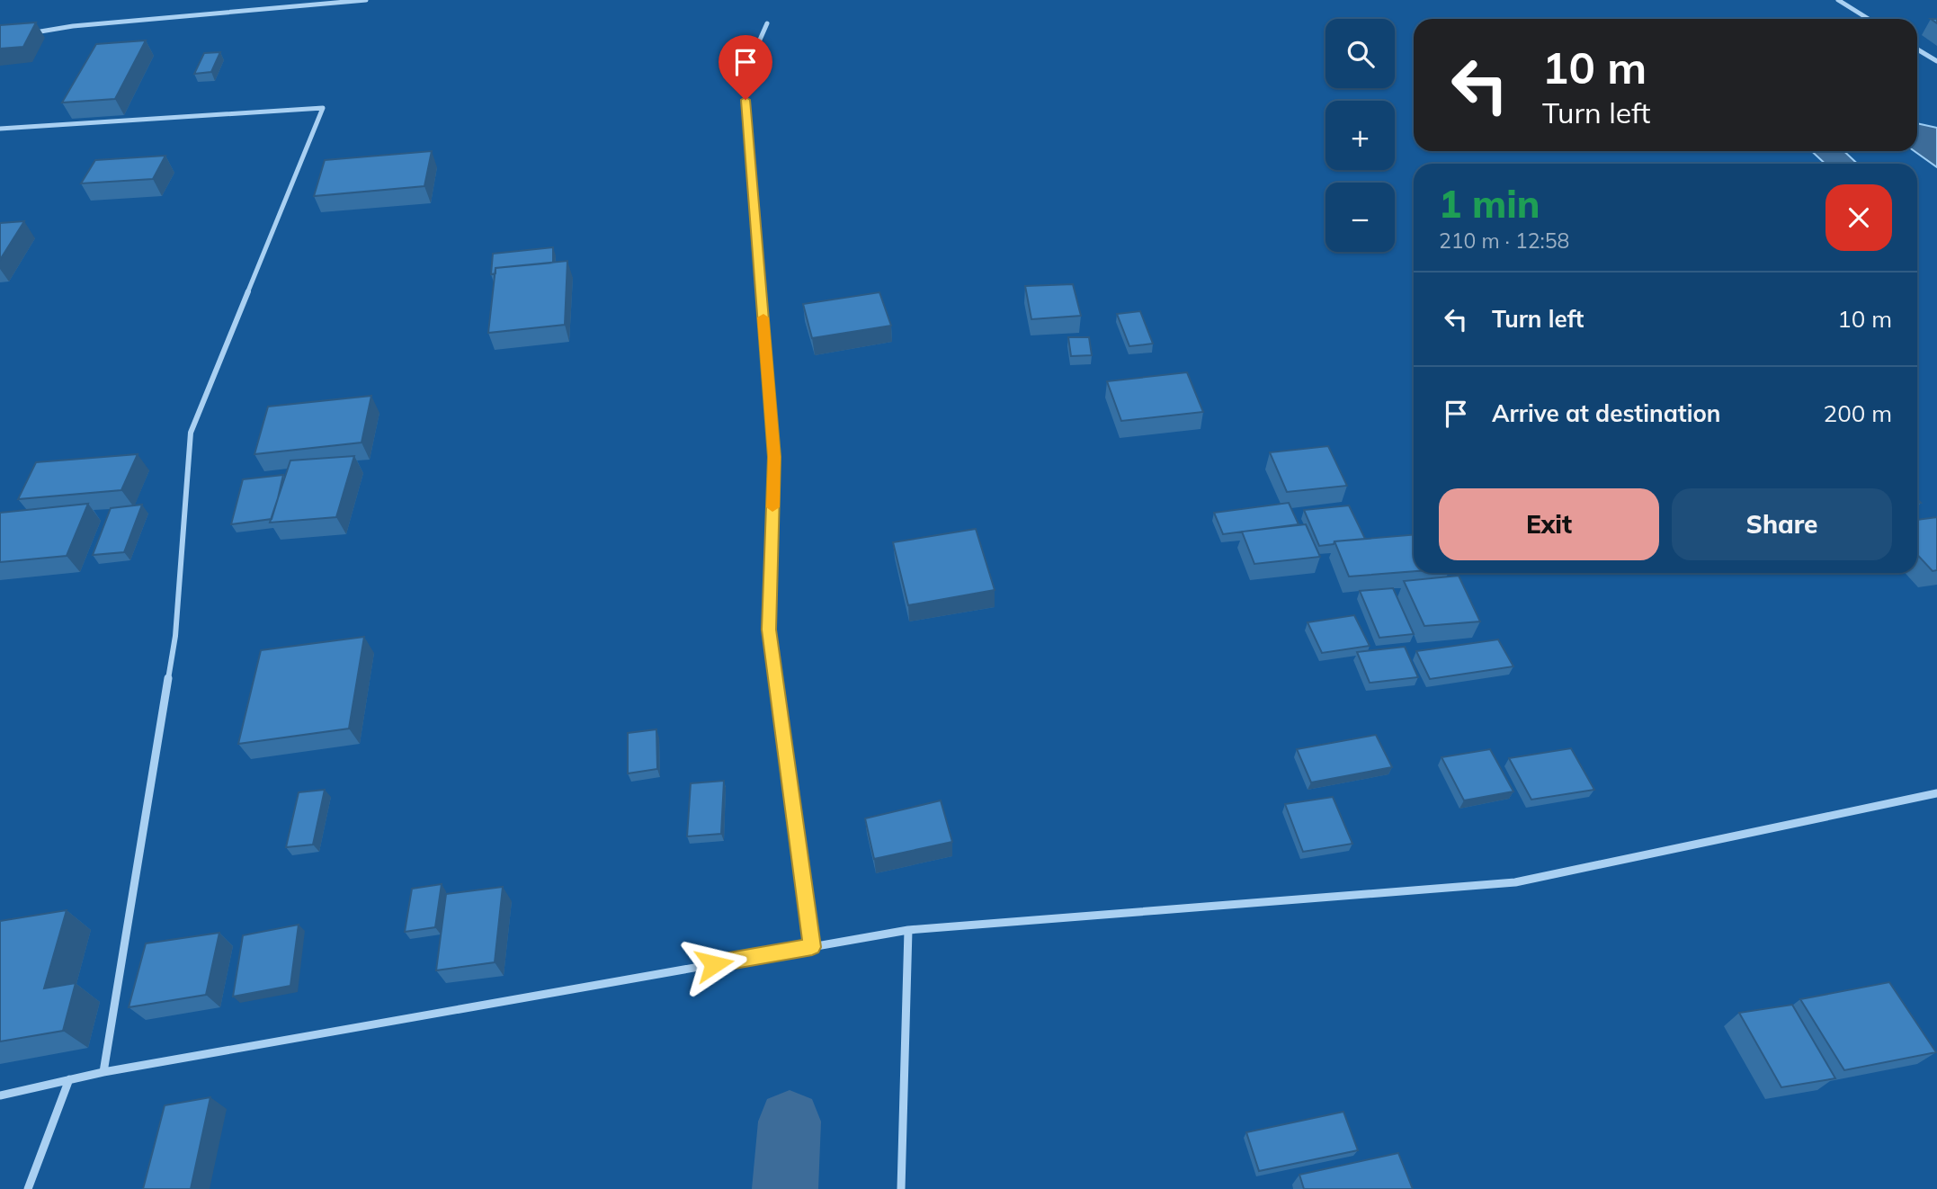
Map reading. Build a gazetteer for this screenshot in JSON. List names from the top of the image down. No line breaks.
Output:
{"page":{"map_buttons":["+","−"],"turn":["10 m","Turn left"],"heading":["1 min","210 m · 12:58"],"list":[{"name":"Turn left","value":"10 m"},{"name":"Arrive at destination","value":"200 m"}],"buttons":["Exit","Share"]}}
